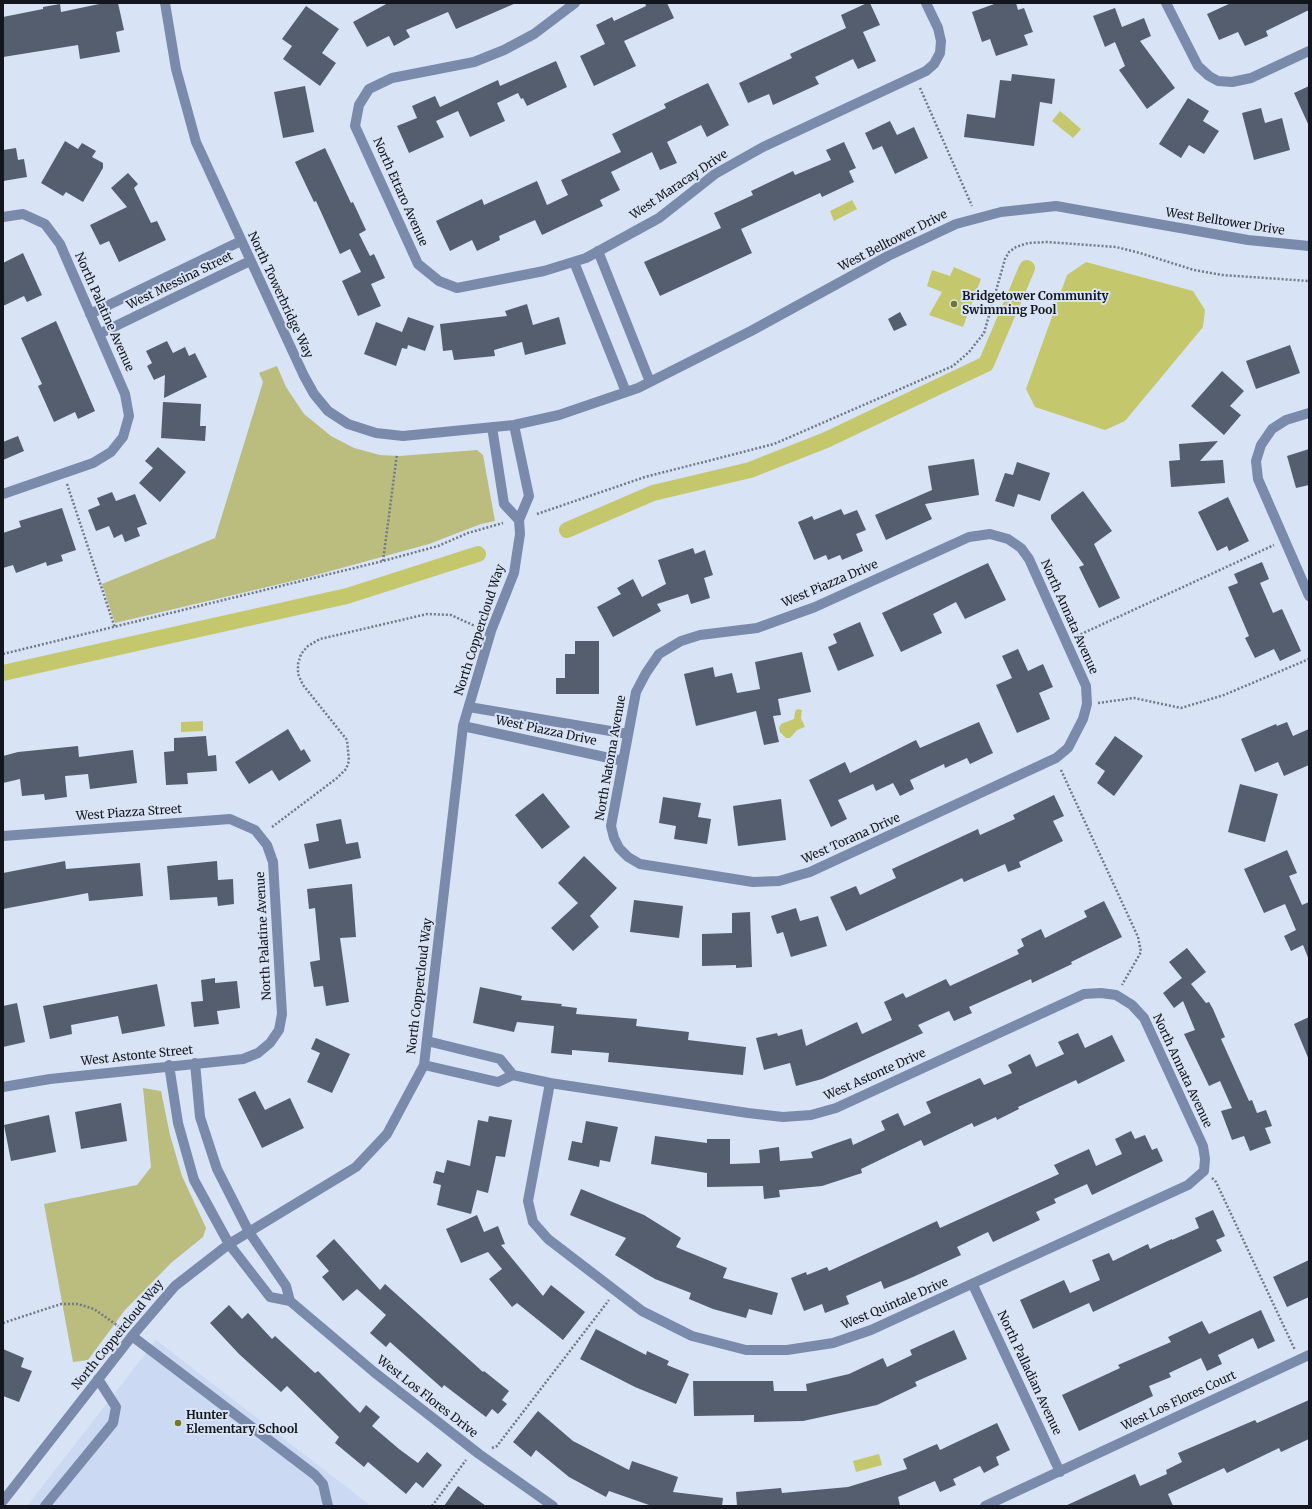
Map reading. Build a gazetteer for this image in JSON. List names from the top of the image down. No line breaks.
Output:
{"streets":{"street":["West Maracay Drive","North Ettaro Avenue","West Belltower Drive","West Messina Street","North Towerbridge Way","North Palatine Avenue","West Piazza Drive","North Annata Avenue","North Coppercloud Way","North Natoma Avenue","West Piazza Street","West Torana Drive","West Astonte Street","West Astonte Drive","West Quintale Drive","North Palladian Avenue","West Los Flores Drive","West Los Flores Court"]},"crossings":[["West Maracay Drive","North Ettaro Avenue"],["West Belltower Drive","North Towerbridge Way"],["West Belltower Drive","North Coppercloud Way"],["West Messina Street","North Towerbridge Way"],["West Messina Street","North Palatine Avenue"],["North Towerbridge Way","North Coppercloud Way"],["North Palatine Avenue","West Piazza Street"],["North Palatine Avenue","West Astonte Street"],["West Piazza Drive","North Annata Avenue"],["West Piazza Drive","North Coppercloud Way"],["West Piazza Drive","North Natoma Avenue"],["North Annata Avenue","West Torana Drive"],["North Annata Avenue","West Astonte Drive"],["North Annata Avenue","West Quintale Drive"],["North Coppercloud Way","West Los Flores Drive"],["North Natoma Avenue","West Torana Drive"],["West Astonte Street","West Los Flores Drive"],["West Astonte Drive","West Quintale Drive"],["West Quintale Drive","North Palladian Avenue"],["North Palladian Avenue","West Los Flores Court"]],"places":["Bridgetower Community Swimming Pool","Hunter Elementary School"]}
